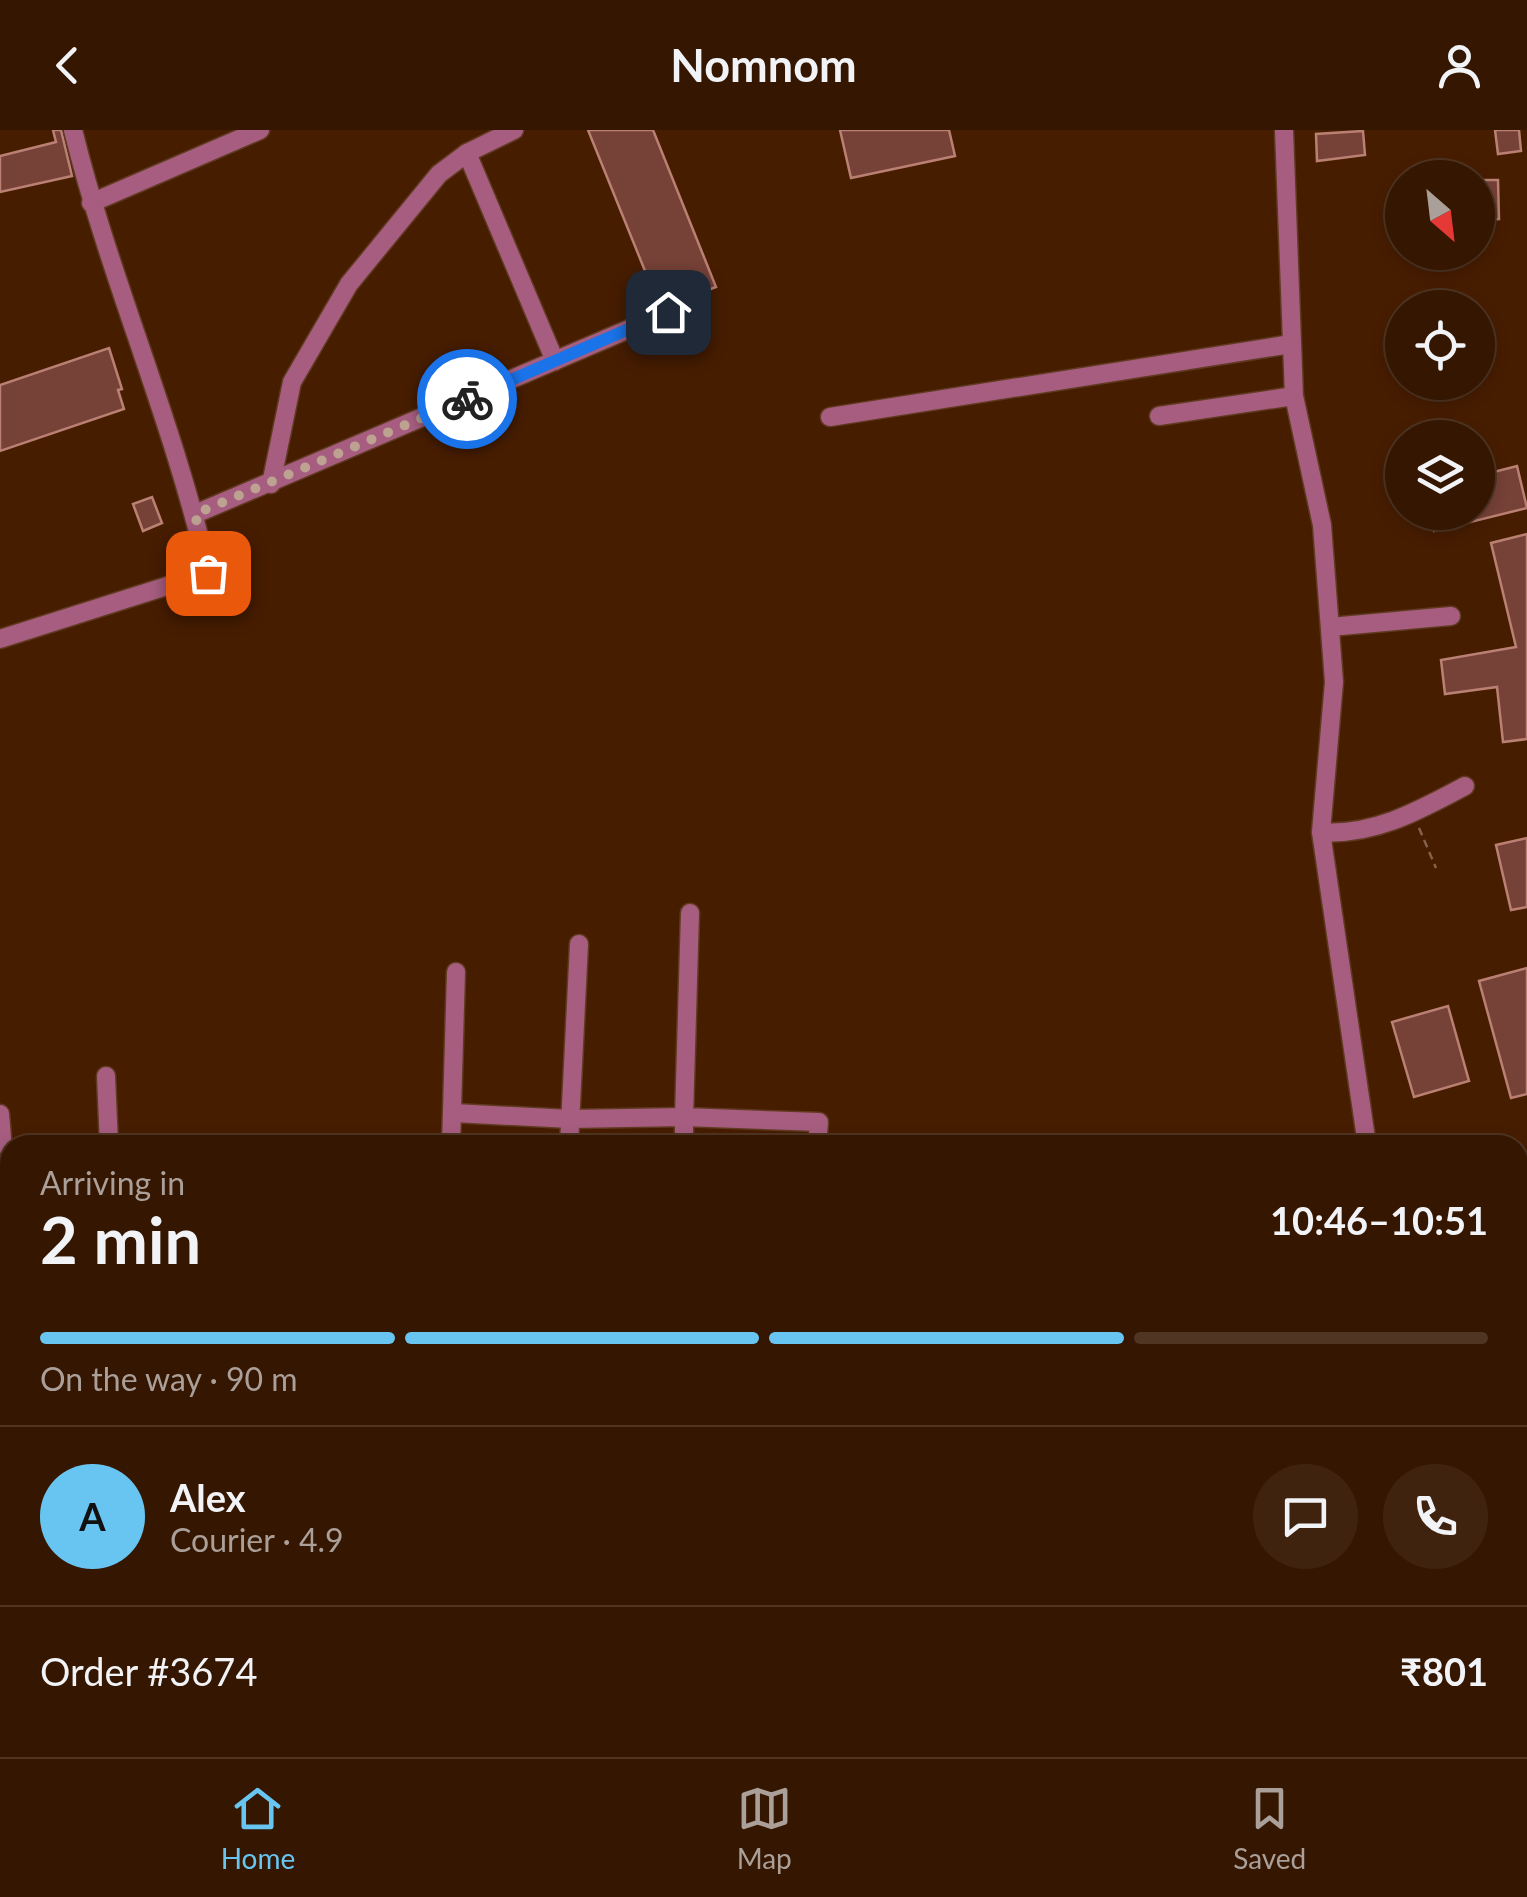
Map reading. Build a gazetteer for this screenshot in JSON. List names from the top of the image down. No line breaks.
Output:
{"north":"bottom right","page":{"header":"Nomnom","heading":["2 min","Arriving in","10:46–10:51"],"panel":["Alex","Courier · 4.9","Order #3674","₹801"],"bar":"On the way · 90 m","round":"A","tabs":["Home","Map","Saved"]}}
